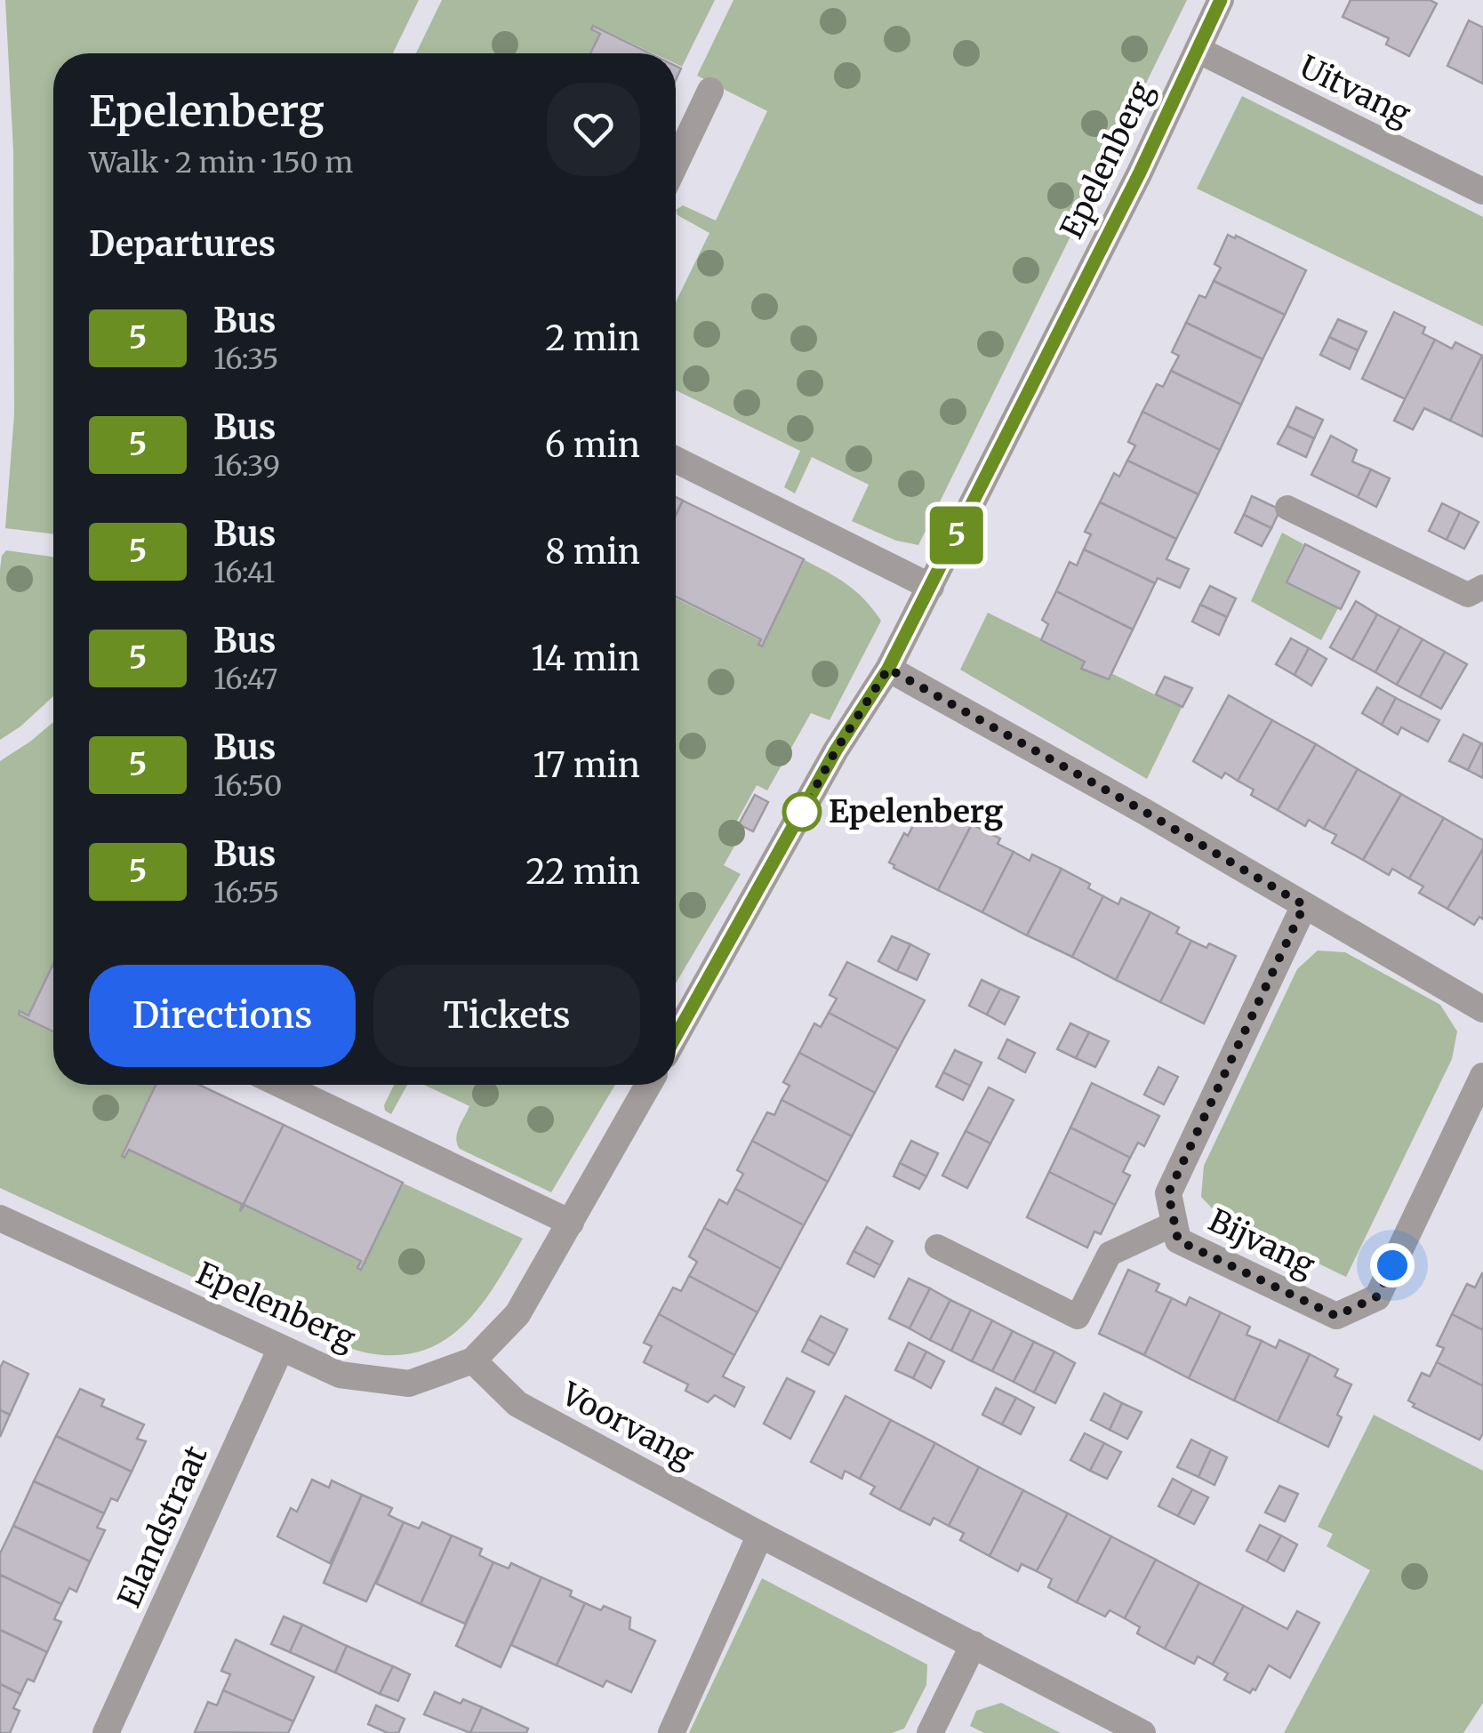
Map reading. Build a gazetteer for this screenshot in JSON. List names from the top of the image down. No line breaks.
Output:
{"streets":{"street":["Uitvang","Epelenberg","Bijvang","Voorvang","Elandstraat"]},"crossings":[["Uitvang","Epelenberg"],["Epelenberg","Voorvang"],["Epelenberg","Elandstraat"]],"places":["Epelenberg"],"lines":["bus line 5"],"page":{"on_map":"5","heading":[["Epelenberg","Walk · 2 min · 150 m"],"Departures"],"list":[{"mark":"5","name":"Bus","note":"16:35","value":"2 min"},{"mark":"5","name":"Bus","note":"16:39","value":"6 min"},{"mark":"5","name":"Bus","note":"16:41","value":"8 min"},{"mark":"5","name":"Bus","note":"16:47","value":"14 min"},{"mark":"5","name":"Bus","note":"16:50","value":"17 min"},{"mark":"5","name":"Bus","note":"16:55","value":"22 min"}],"buttons":["Directions","Tickets"]}}
